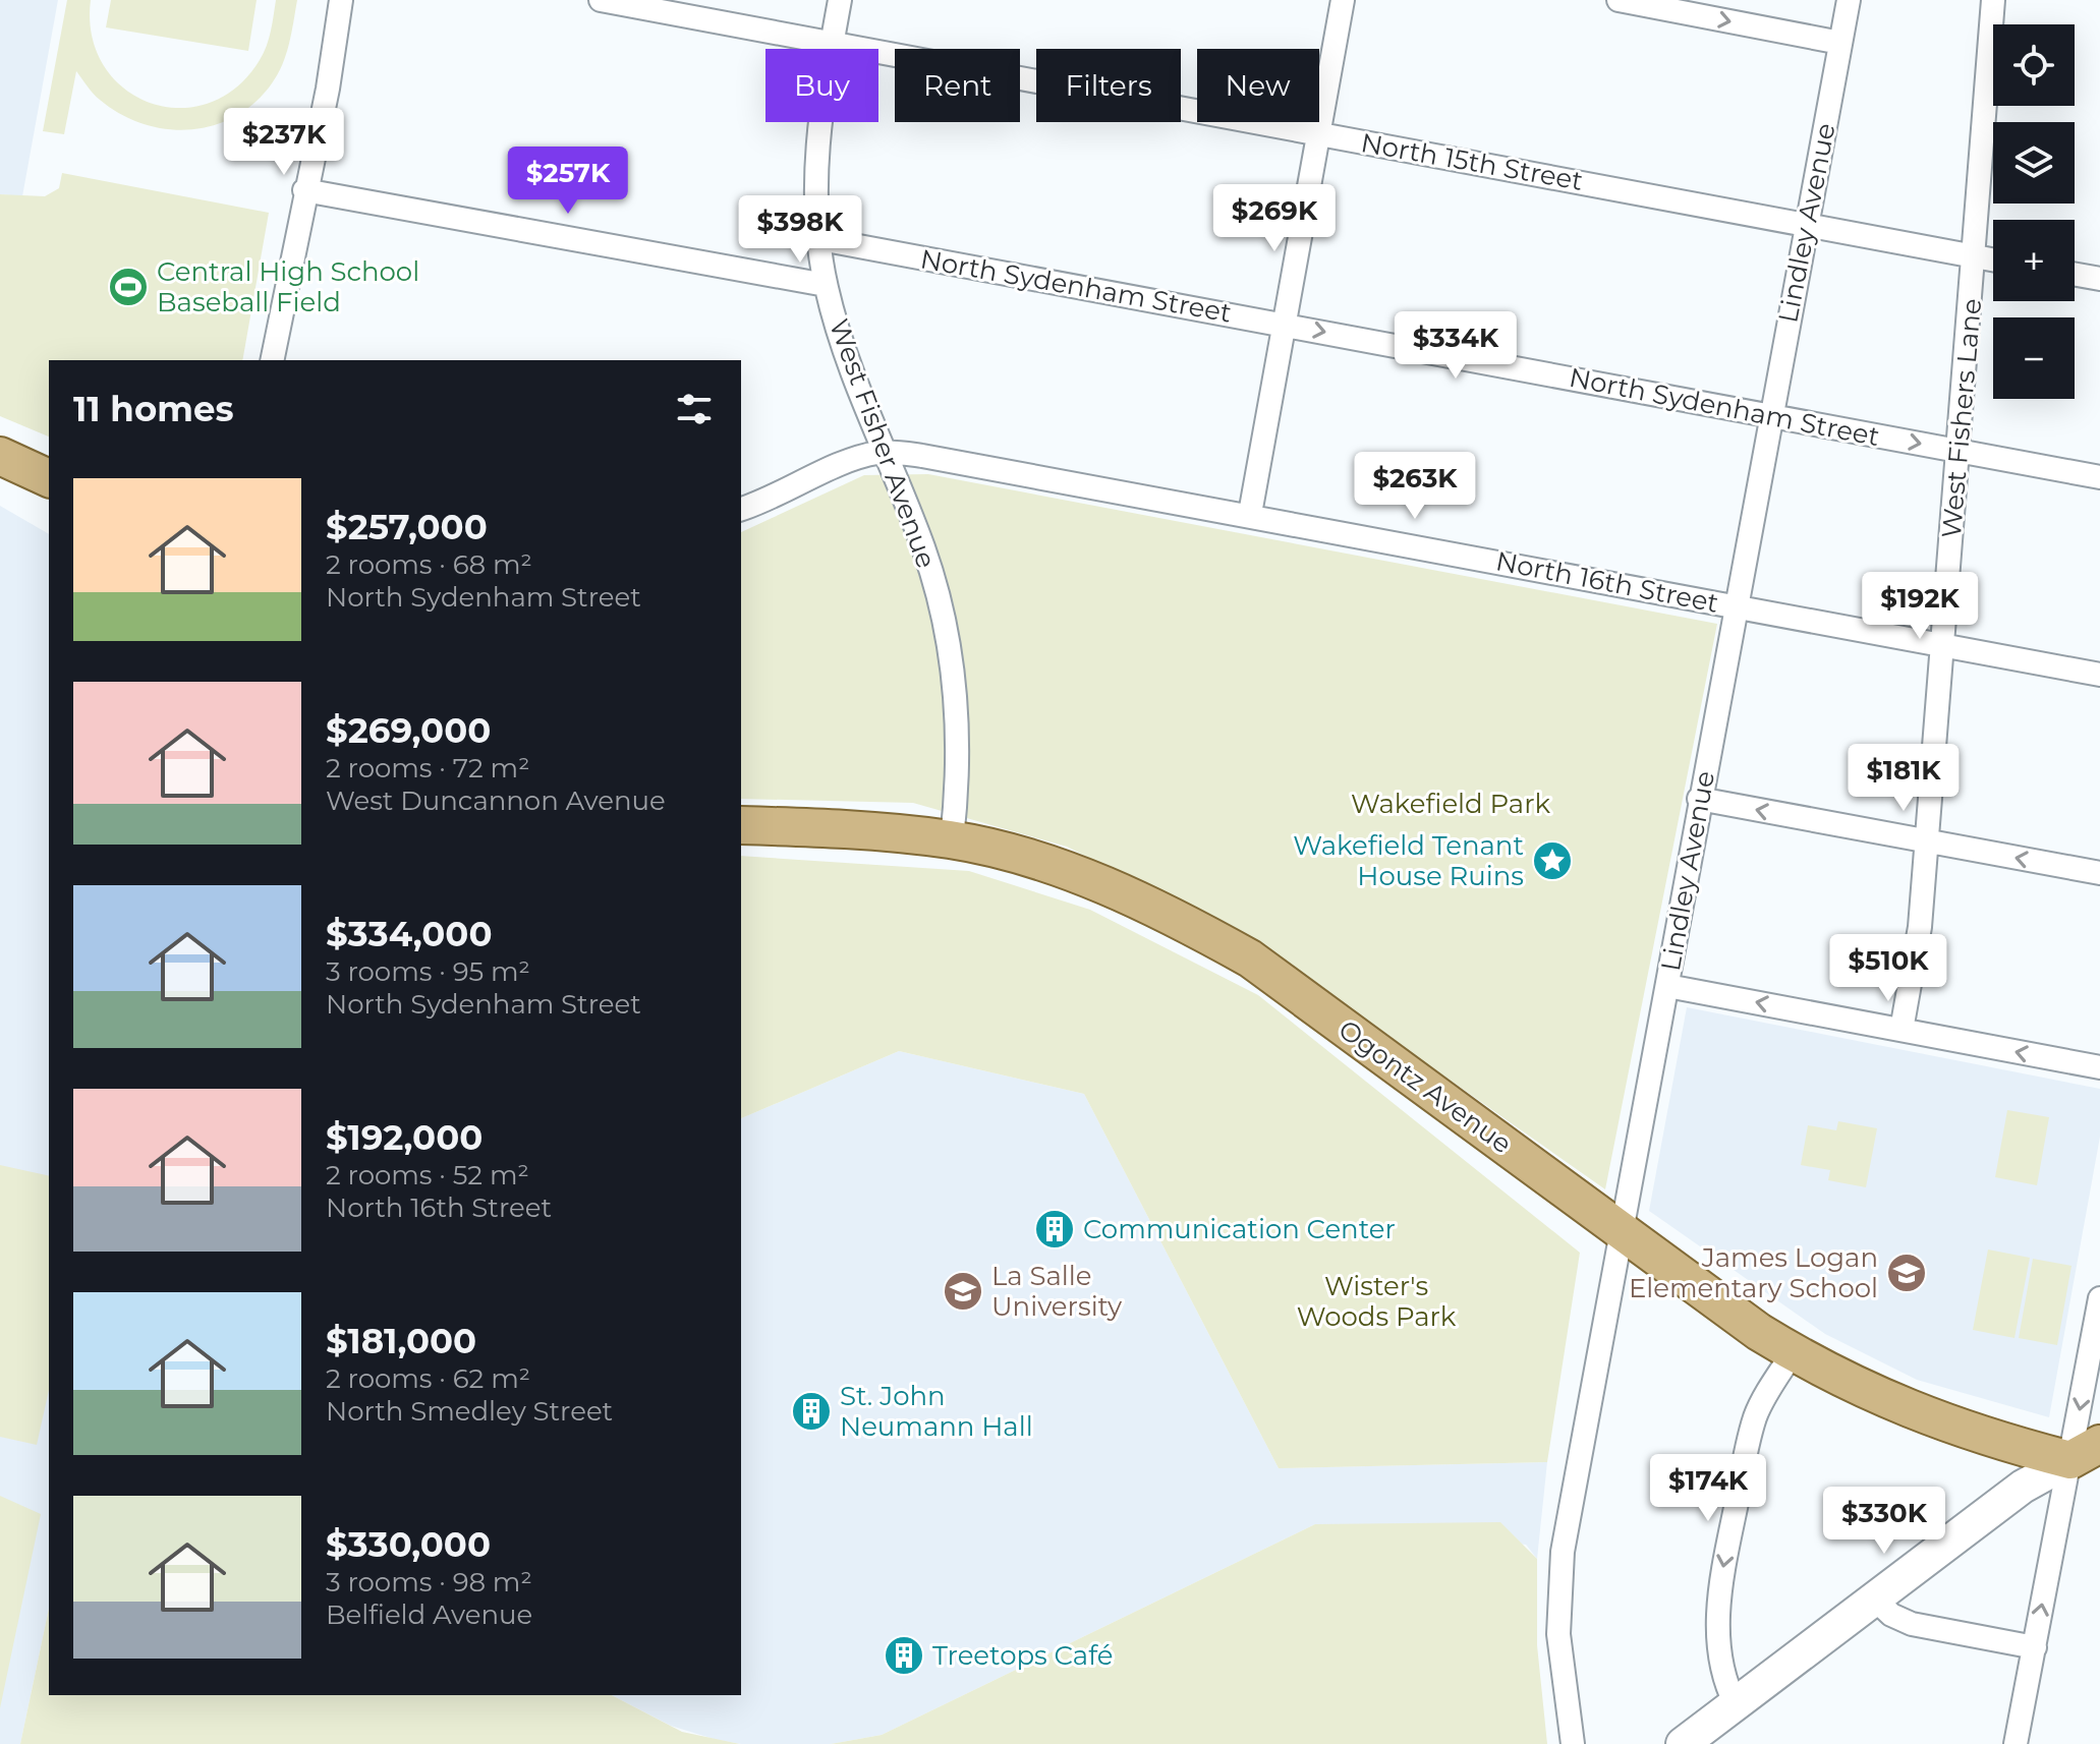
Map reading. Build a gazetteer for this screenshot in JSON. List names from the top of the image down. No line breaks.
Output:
{"streets":{"main road":["Ogontz Avenue"],"street":["North 15th Street","Lindley Avenue","North Sydenham Street","West Fishers Lane","West Fisher Avenue","North 16th Street"]},"crossings":[["North 15th Street","Lindley Avenue"],["North 15th Street","West Fishers Lane"],["North 15th Street","West Fisher Avenue"],["Lindley Avenue","North Sydenham Street"],["Lindley Avenue","North 16th Street"],["Lindley Avenue","Ogontz Avenue"],["North Sydenham Street","West Fishers Lane"],["North Sydenham Street","West Fisher Avenue"],["West Fishers Lane","North 16th Street"],["West Fisher Avenue","North 16th Street"],["West Fisher Avenue","Ogontz Avenue"]],"one_way":["North Sydenham Street"],"parks":["Wakefield Park","Wister's Woods Park"],"places":{"sports":["Central High School Baseball Field"],"place":["Wakefield Tenant House Ruins"],"building":["Communication Center","St. John Neumann Hall","Treetops Café"],"school or university":["James Logan Elementary School","La Salle University"]},"page":{"map_buttons":["+","−"],"chip":["Buy","Rent","Filters","New"],"price":["$237K","$257K","$269K","$398K","$334K","$263K","$192K","$181K","$510K","$174K","$330K"],"heading":"11 homes","list":[{"name":"$257,000","note":"2 rooms · 68 m² · North Sydenham Street"},{"name":"$269,000","note":"2 rooms · 72 m² · West Duncannon Avenue"},{"name":"$334,000","note":"3 rooms · 95 m² · North Sydenham Street"},{"name":"$192,000","note":"2 rooms · 52 m² · North 16th Street"},{"name":"$181,000","note":"2 rooms · 62 m² · North Smedley Street"},{"name":"$330,000","note":"3 rooms · 98 m² · Belfield Avenue"}]}}
